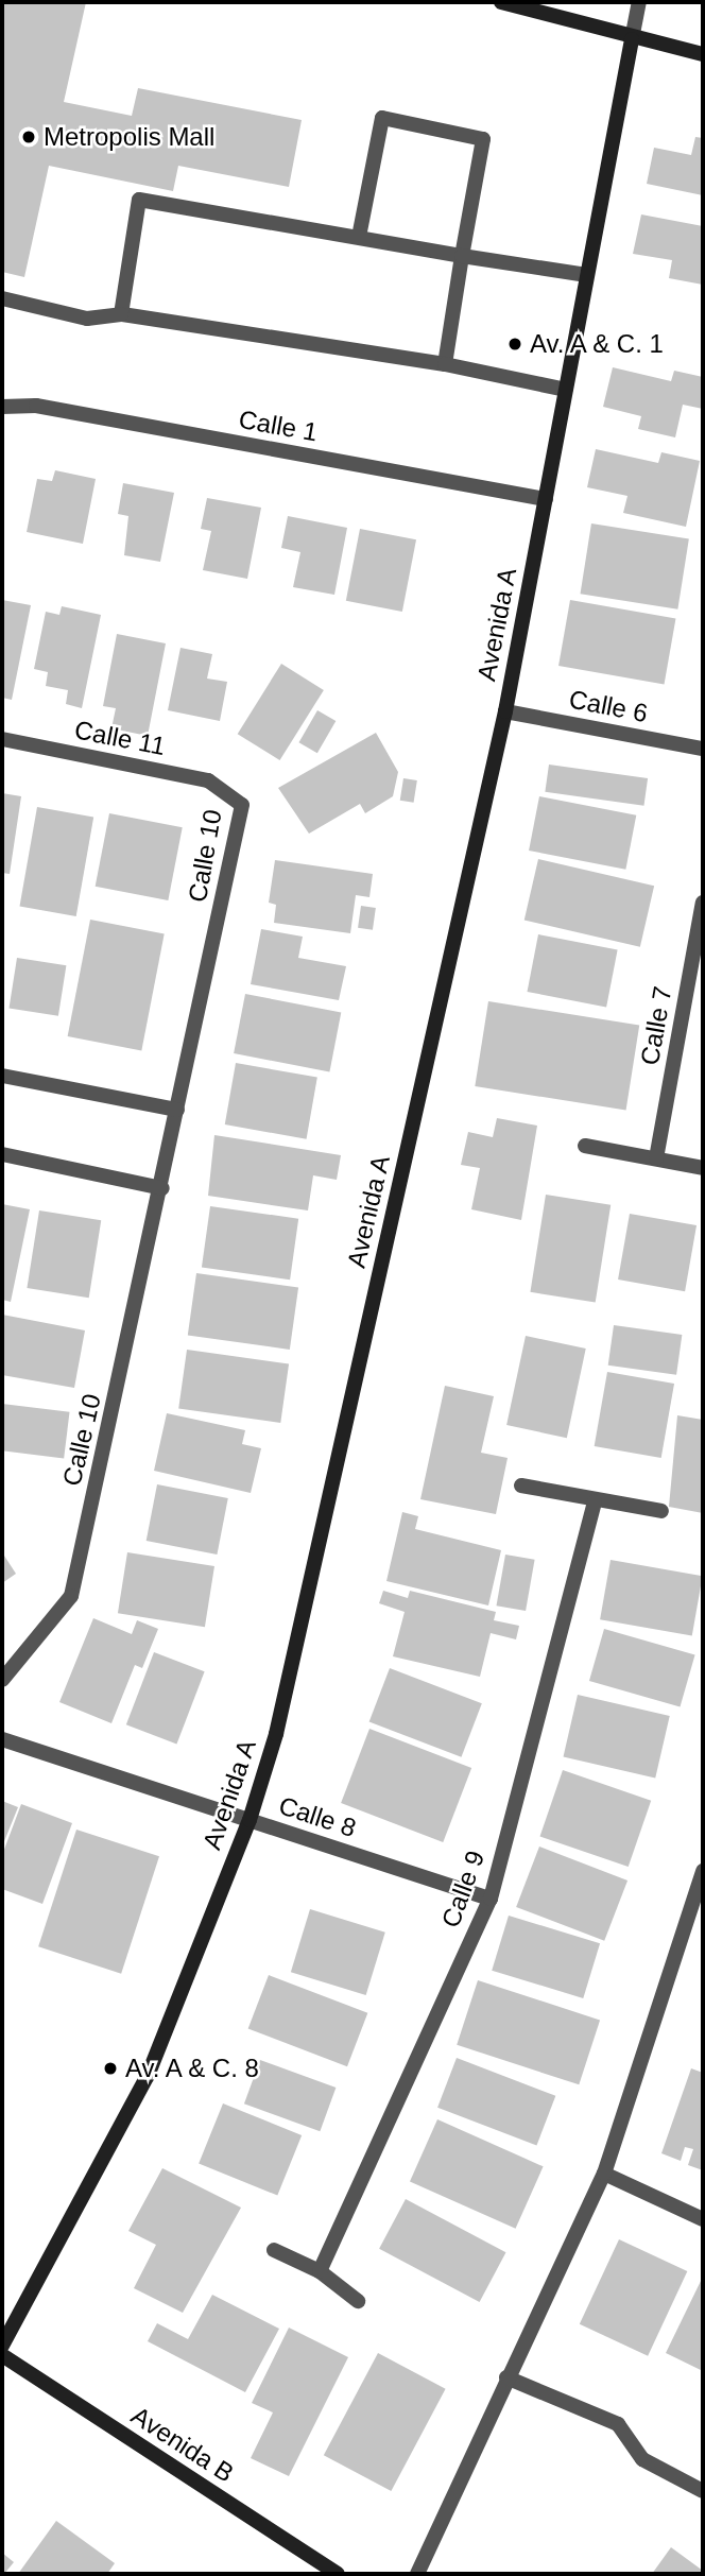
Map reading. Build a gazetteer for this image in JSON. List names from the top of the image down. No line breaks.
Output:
{"streets":{"street":["Calle 1","Avenida A","Calle 6","Calle 11","Calle 10","Calle 7","Calle 8","Calle 9","Avenida B"]},"crossings":[["Calle 1","Avenida A"],["Avenida A","Calle 6"],["Avenida A","Calle 8"],["Calle 11","Calle 10"],["Calle 8","Calle 9"]],"places":["Metropolis Mall","Av. A & C. 1","Av. A & C. 8"]}
